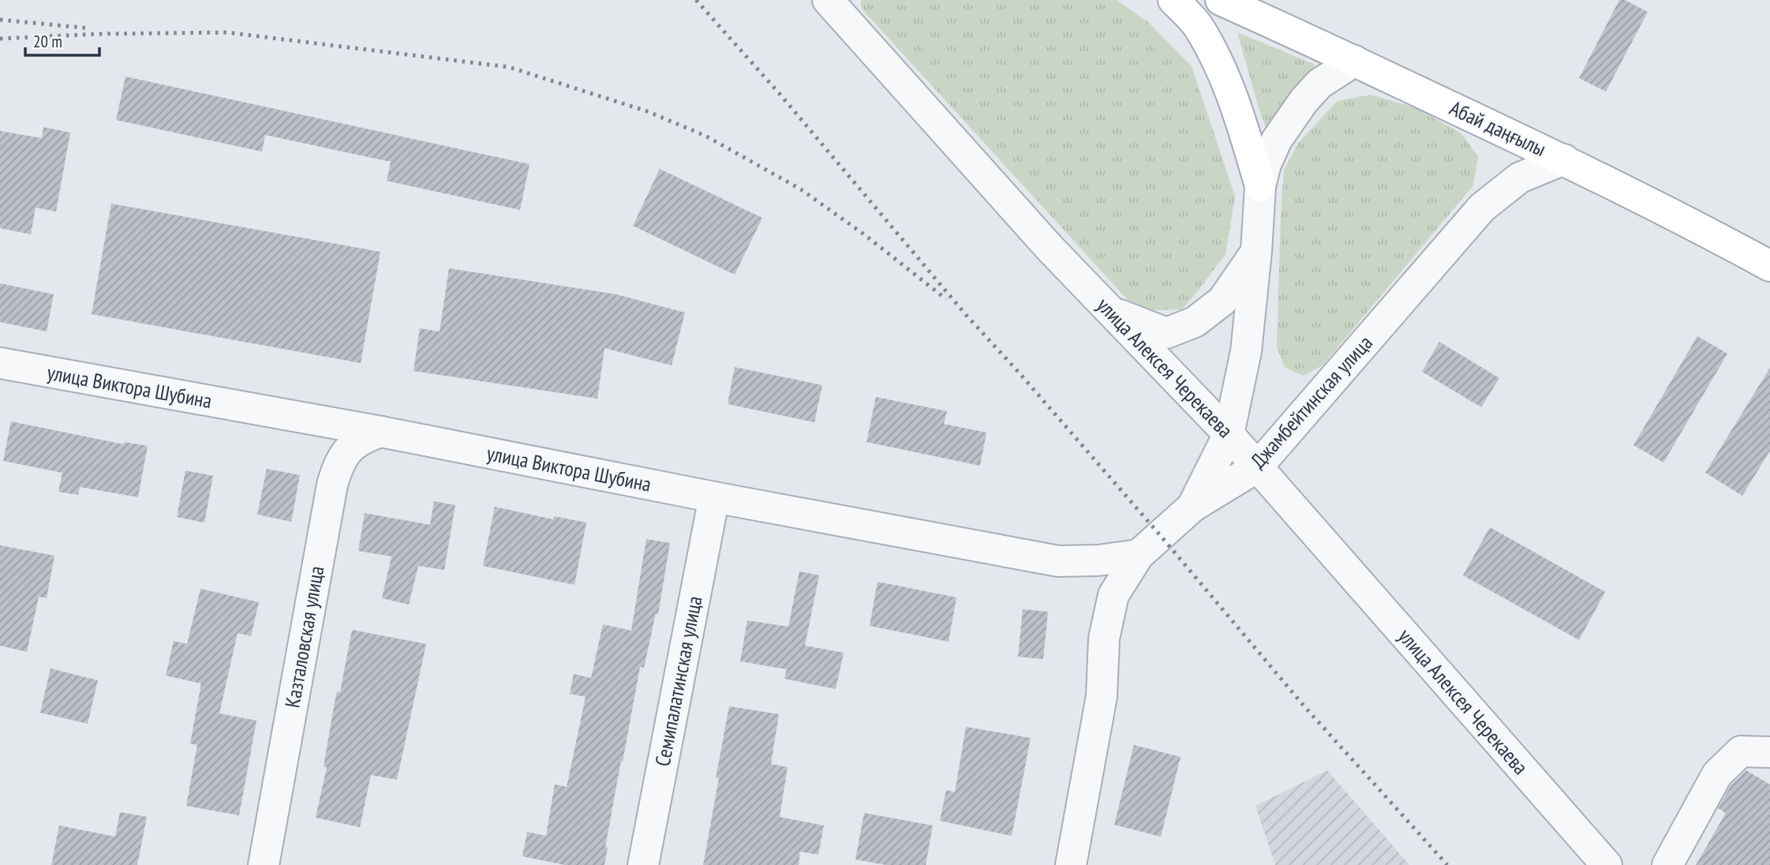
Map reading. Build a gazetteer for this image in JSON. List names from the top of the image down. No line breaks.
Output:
{"streets":{"main road":["Абай даңғылы"],"street":["улица Алексея Черекаева","улица Виктора Шубина","Джамбейтинская улица","Казталовская улица","Семипалатинская улица"]},"crossings":[["Абай даңғылы","Джамбейтинская улица"],["улица Алексея Черекаева","Джамбейтинская улица"],["улица Виктора Шубина","Джамбейтинская улица"],["улица Виктора Шубина","Казталовская улица"],["улица Виктора Шубина","Семипалатинская улица"]],"scale_bar":"20 m"}
